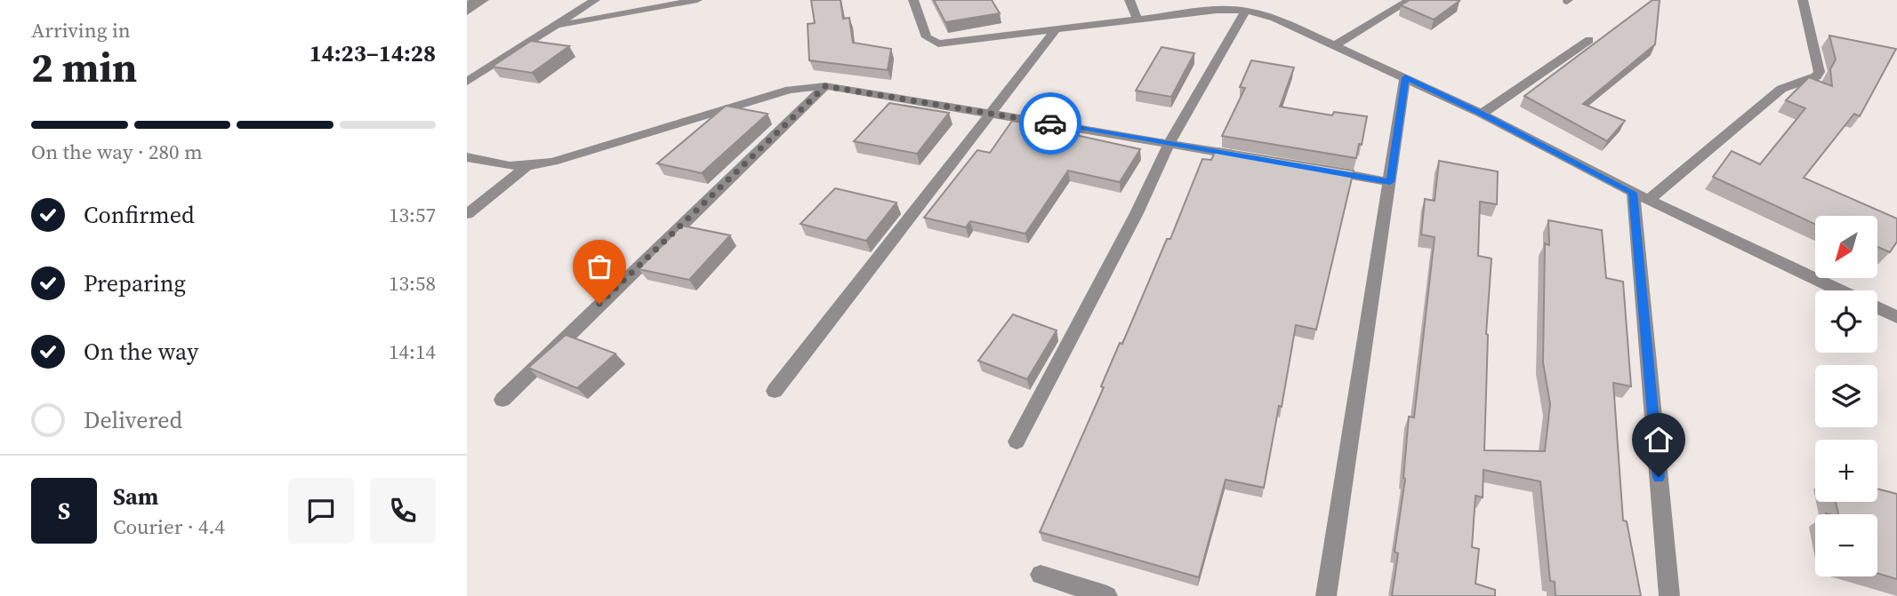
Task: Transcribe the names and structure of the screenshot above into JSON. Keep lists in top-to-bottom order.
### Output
{
  "north": "bottom left",
  "page": {
    "heading": ["2 min", "Arriving in", "14:23–14:28"],
    "panel": ["Sam", "Courier · 4.4"],
    "bar": "On the way · 280 m",
    "list": [
      ["Confirmed", "13:57"],
      ["Preparing", "13:58"],
      ["On the way", "14:14"],
      "Delivered"
    ],
    "map_buttons": ["+", "−"],
    "round": "S"
  }
}
